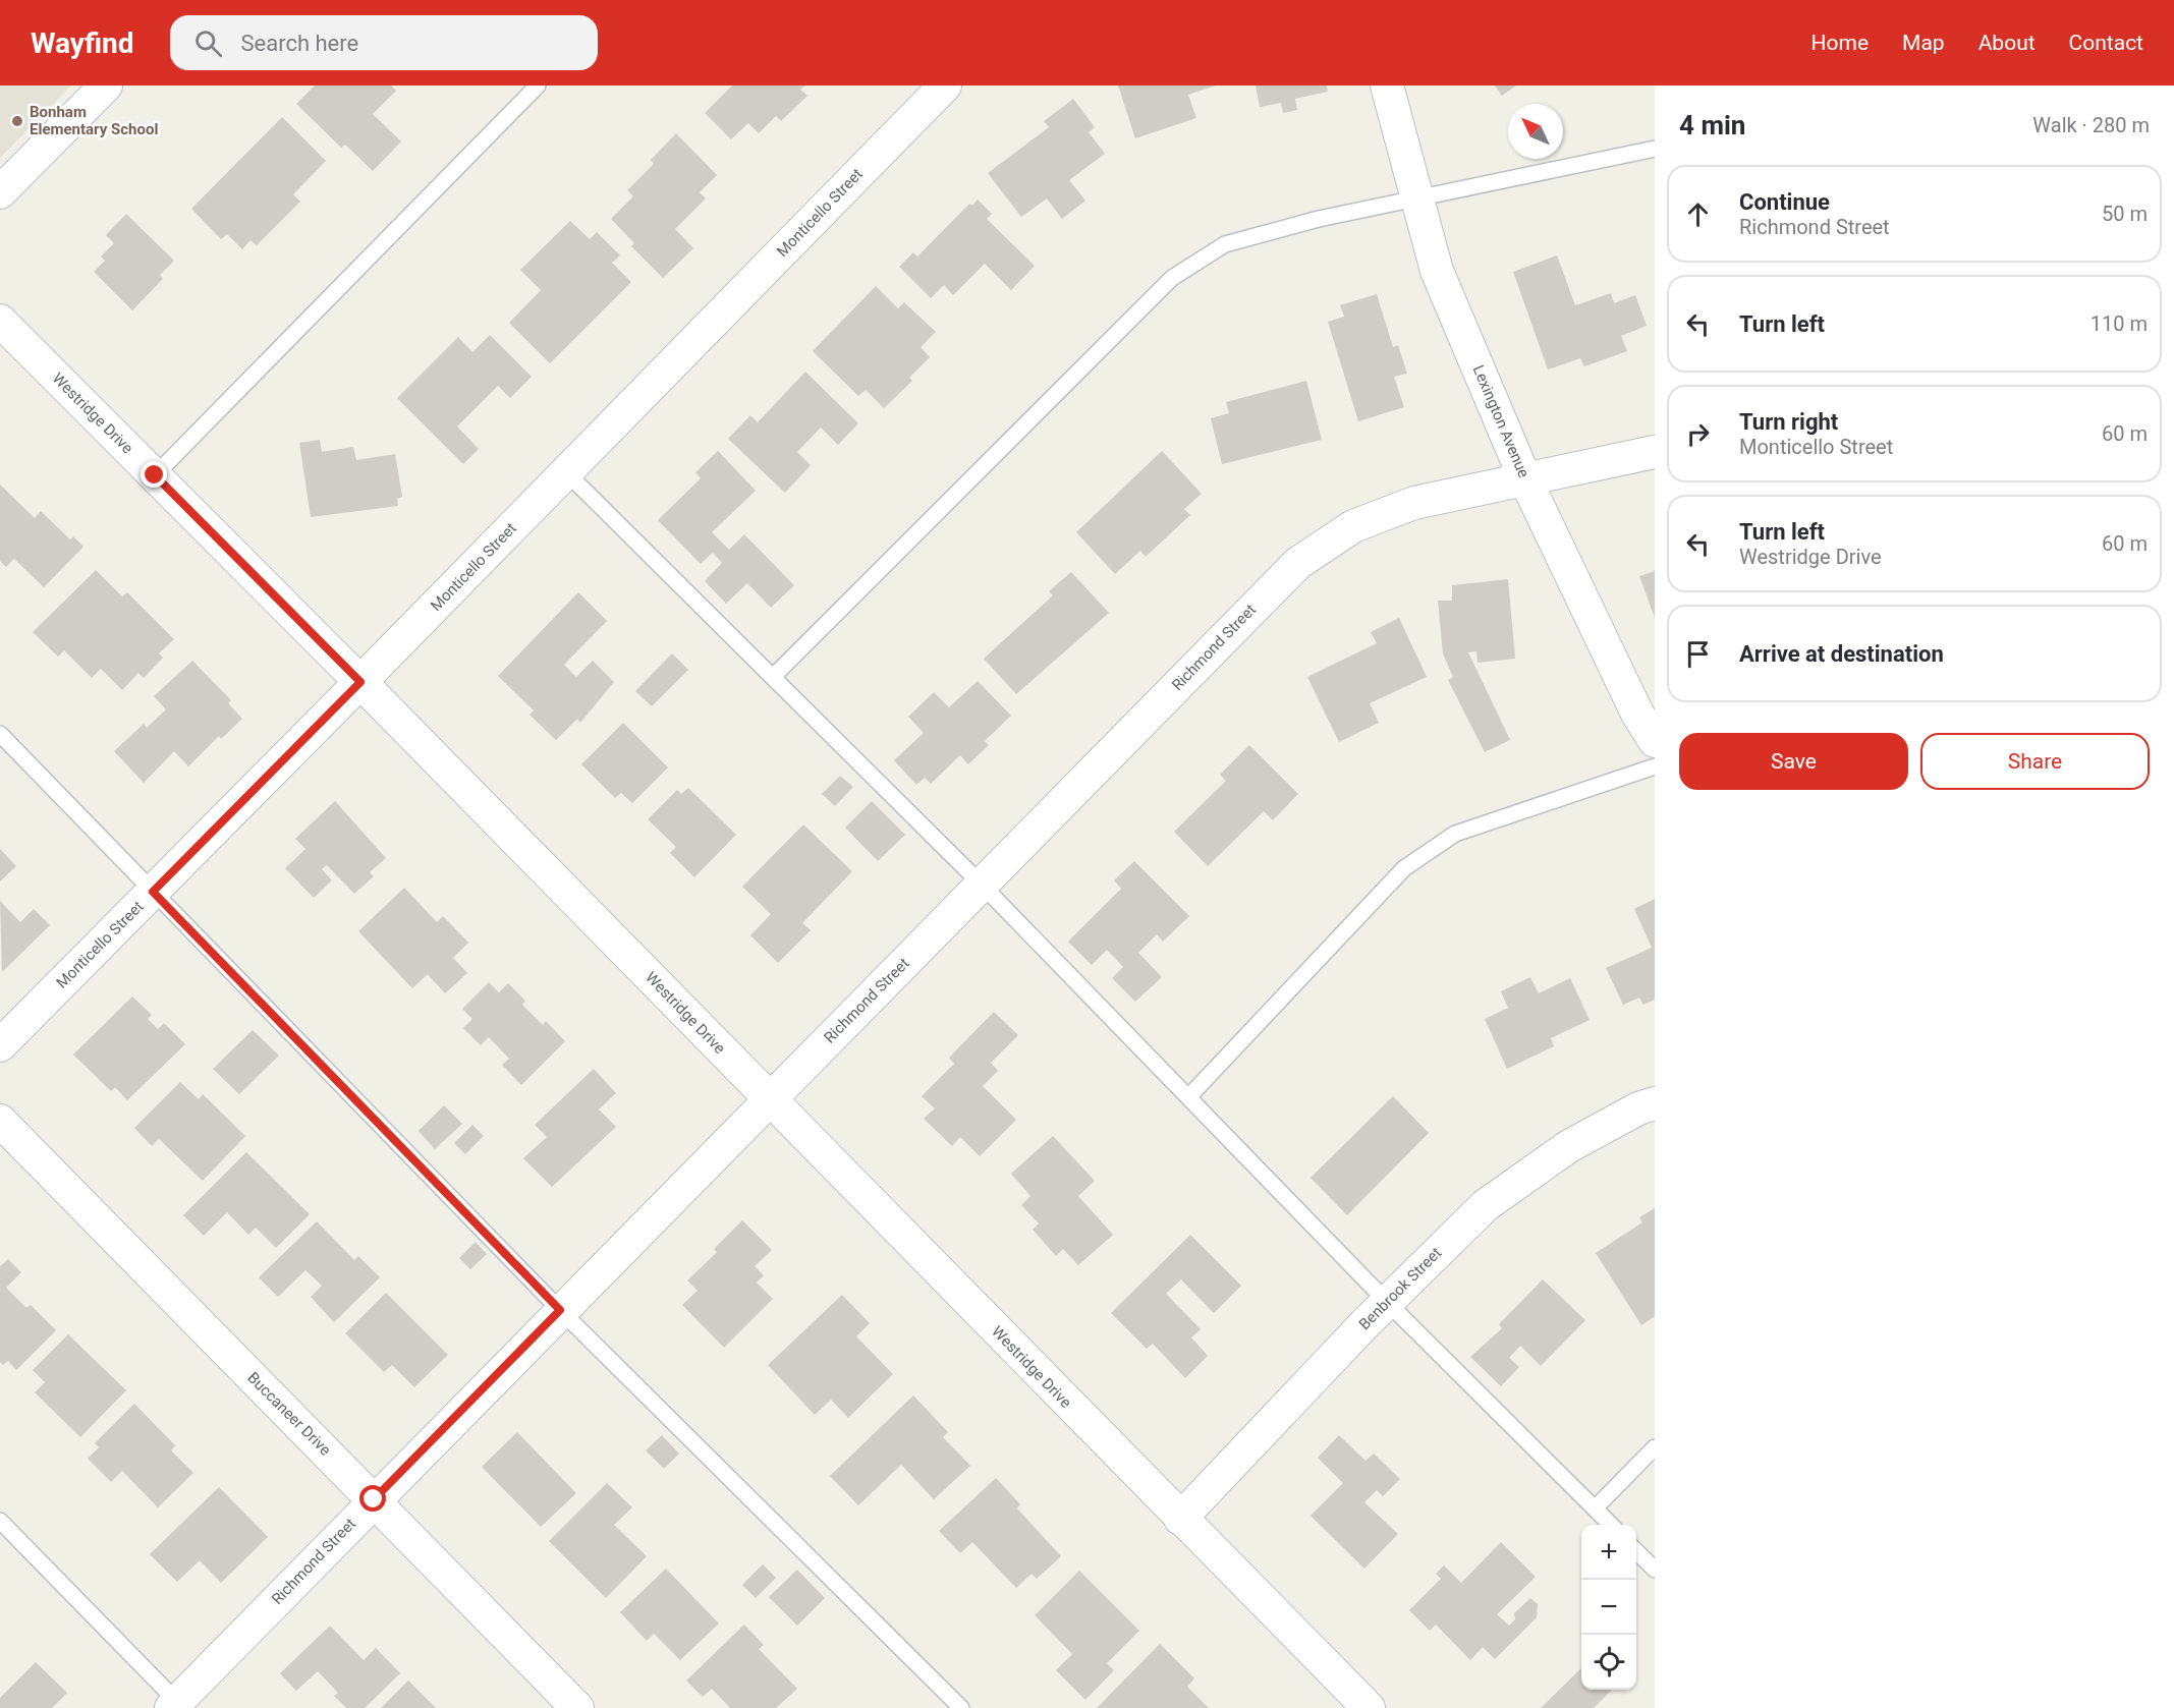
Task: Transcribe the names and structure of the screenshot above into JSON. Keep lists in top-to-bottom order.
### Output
{
  "streets": {
    "street": [
      "Monticello Street",
      "Westridge Drive",
      "Lexington Avenue",
      "Richmond Street",
      "Benbrook Street",
      "Buccaneer Drive"
    ]
  },
  "crossings": [
    ["Monticello Street", "Westridge Drive"],
    ["Westridge Drive", "Richmond Street"],
    ["Westridge Drive", "Benbrook Street"],
    ["Lexington Avenue", "Richmond Street"],
    ["Richmond Street", "Buccaneer Drive"]
  ],
  "places": ["Bonham Elementary School"],
  "north": "top left",
  "page": {
    "header": "Wayfind",
    "search": "Search here",
    "nav": [
      "Home",
      "Map",
      "About",
      "Contact"
    ],
    "heading": ["4 min", "Walk · 280 m"],
    "list": [
      ["Continue", "Richmond Street", "50 m"],
      ["Turn left", "110 m"],
      ["Turn right", "Monticello Street", "60 m"],
      ["Turn left", "Westridge Drive", "60 m"],
      "Arrive at destination"
    ],
    "buttons": ["Save", "Share"],
    "map_buttons": ["+", "−"]
  }
}
